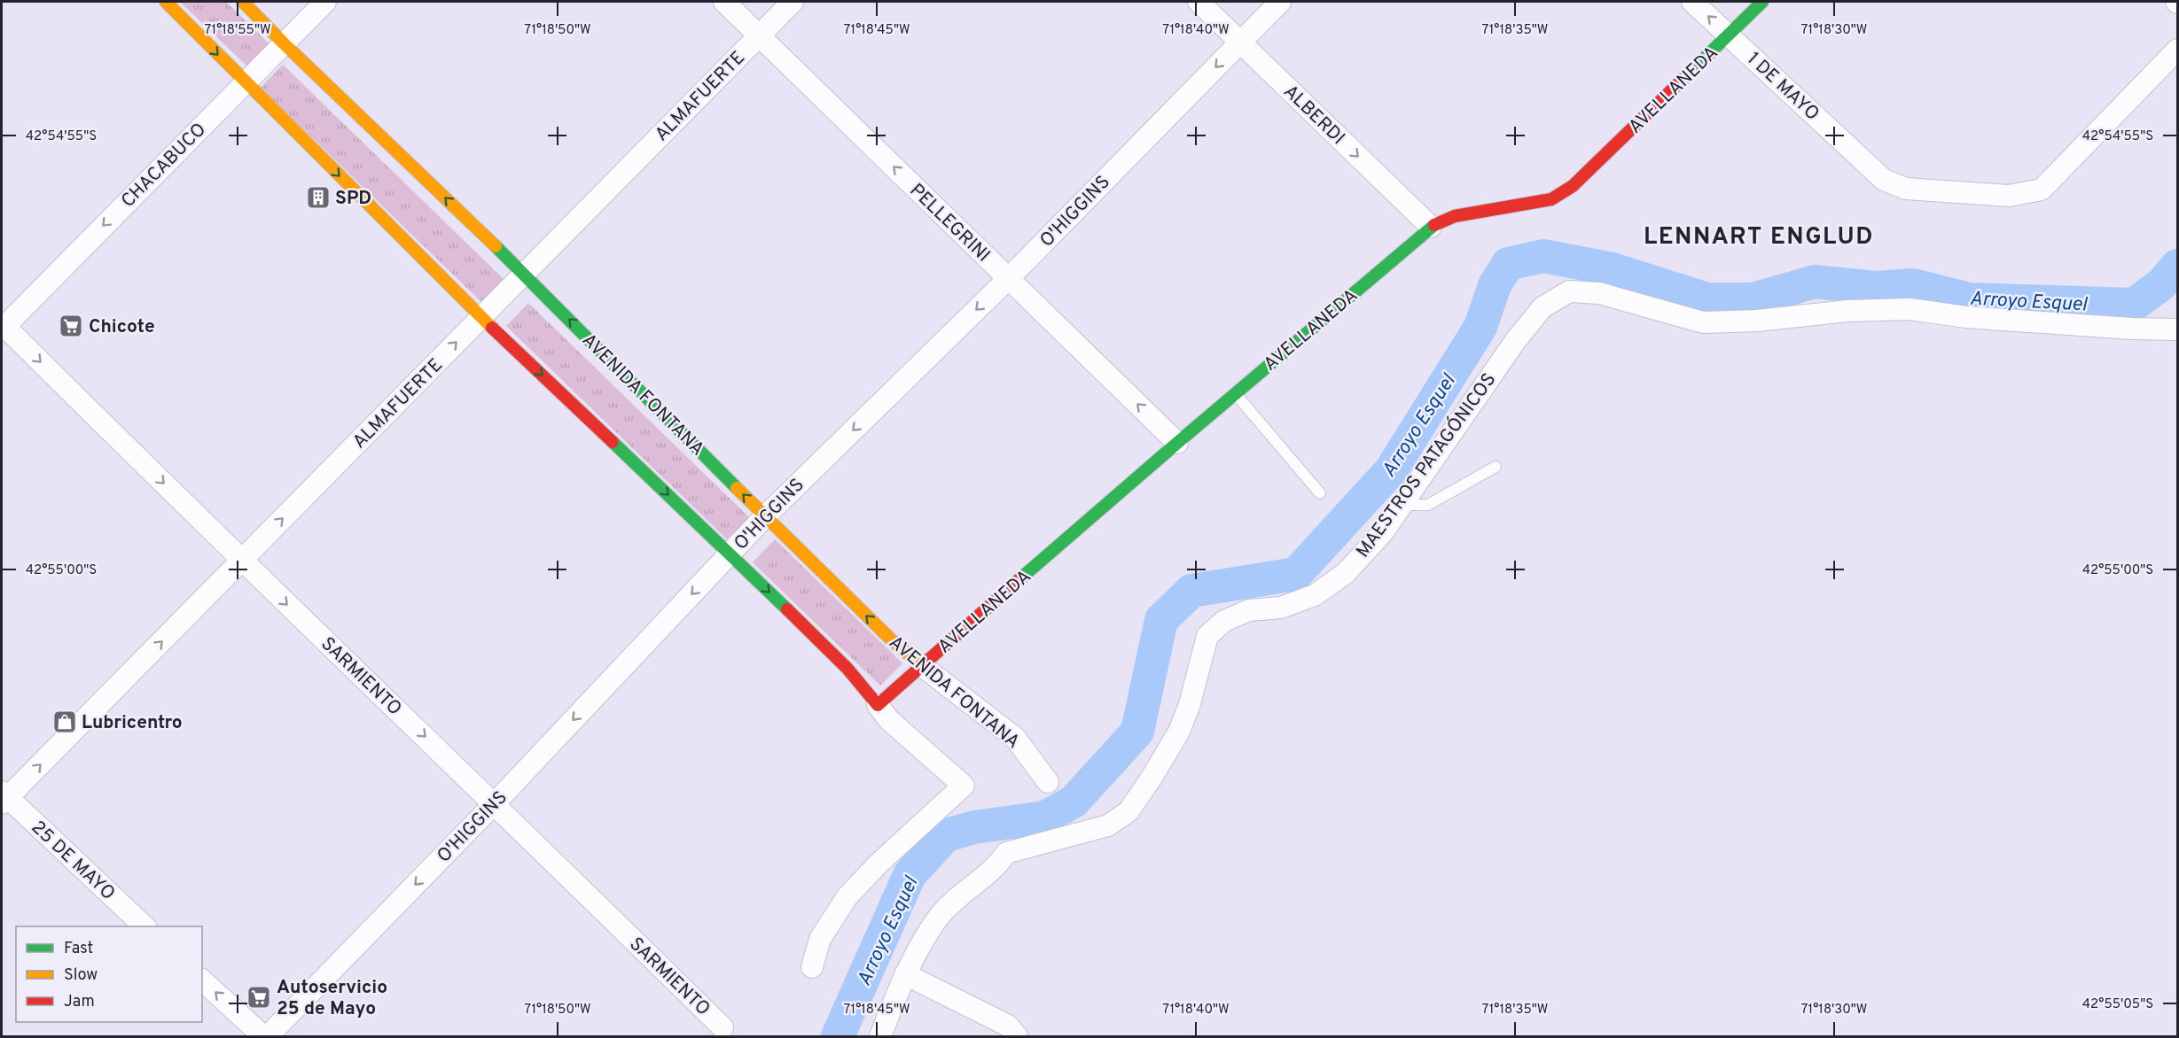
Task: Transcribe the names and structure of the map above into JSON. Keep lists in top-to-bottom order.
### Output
{
  "streets": {
    "street": [
      "1 DE MAYO",
      "AVELLANEDA",
      "ALMAFUERTE",
      "ALBERDI",
      "CHACABUCO",
      "O'HIGGINS",
      "PELLEGRINI",
      "AVENIDA FONTANA",
      "MAESTROS PATAGÓNICOS",
      "SARMIENTO",
      "25 DE MAYO"
    ]
  },
  "crossings": [
    ["1 DE MAYO", "AVELLANEDA"],
    ["AVELLANEDA", "ALBERDI"],
    ["AVELLANEDA", "PELLEGRINI"],
    ["AVELLANEDA", "AVENIDA FONTANA"],
    ["ALMAFUERTE", "PELLEGRINI"],
    ["ALMAFUERTE", "AVENIDA FONTANA"],
    ["ALMAFUERTE", "SARMIENTO"],
    ["ALMAFUERTE", "25 DE MAYO"],
    ["ALBERDI", "O'HIGGINS"],
    ["CHACABUCO", "AVENIDA FONTANA"],
    ["CHACABUCO", "SARMIENTO"],
    ["O'HIGGINS", "PELLEGRINI"],
    ["O'HIGGINS", "AVENIDA FONTANA"],
    ["O'HIGGINS", "SARMIENTO"]
  ],
  "one_way": [
    "ALMAFUERTE",
    "ALBERDI",
    "CHACABUCO",
    "O'HIGGINS",
    "PELLEGRINI",
    "SARMIENTO"
  ],
  "districts": ["LENNART ENGLUD"],
  "water": ["Arroyo Esquel"],
  "places": {
    "building": ["SPD"],
    "supermarket": ["Chicote", "Autoservicio 25 de Mayo"],
    "shop": ["Lubricentro"]
  },
  "legend": ["Fast", "Slow", "Jam"],
  "coordinates": [
    "71°18'55\"W",
    "71°18'50\"W",
    "71°18'45\"W",
    "71°18'40\"W",
    "71°18'35\"W",
    "71°18'30\"W",
    "42°54'55\"S",
    "42°55'00\"S",
    "42°55'05\"S"
  ]
}
